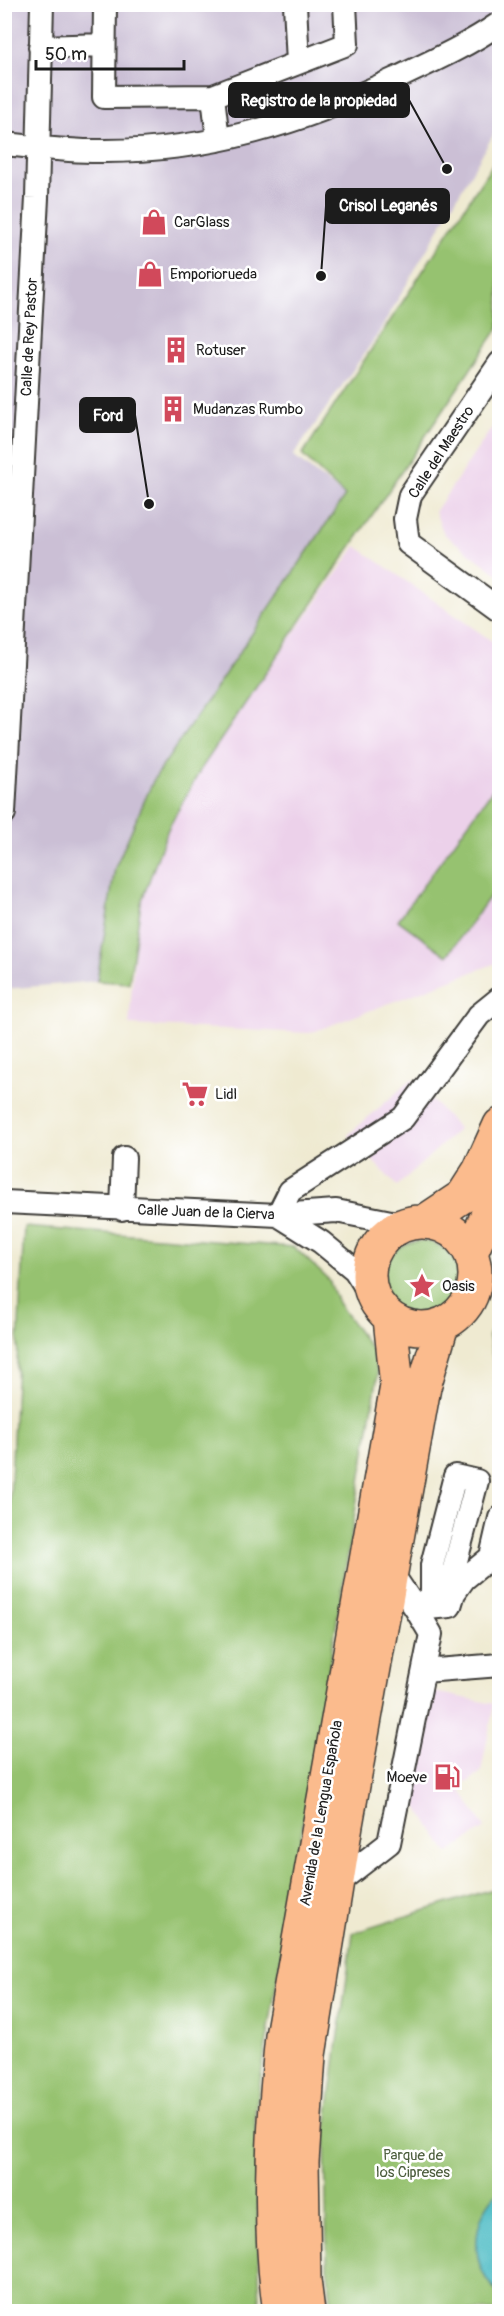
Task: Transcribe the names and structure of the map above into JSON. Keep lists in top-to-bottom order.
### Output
{
  "streets": {
    "highway": ["Avenida de la Lengua Española"],
    "street": ["Calle de Rey Pastor", "Calle del Maestro", "Calle Juan de la Cierva"]
  },
  "crossings": [
    ["Calle Juan de la Cierva", "Avenida de la Lengua Española"]
  ],
  "parks": ["Parque de los Cipreses"],
  "places": {
    "other": ["Registro de la propiedad", "Crisol Leganés", "Ford"],
    "shop": ["CarGlass", "Emporiorueda"],
    "building": ["Rotuser", "Mudanzas Rumbo"],
    "supermarket": ["Lidl"],
    "place": ["Oasis"],
    "fuel station": ["Moeve"]
  },
  "scale_bar": "50 m"
}
